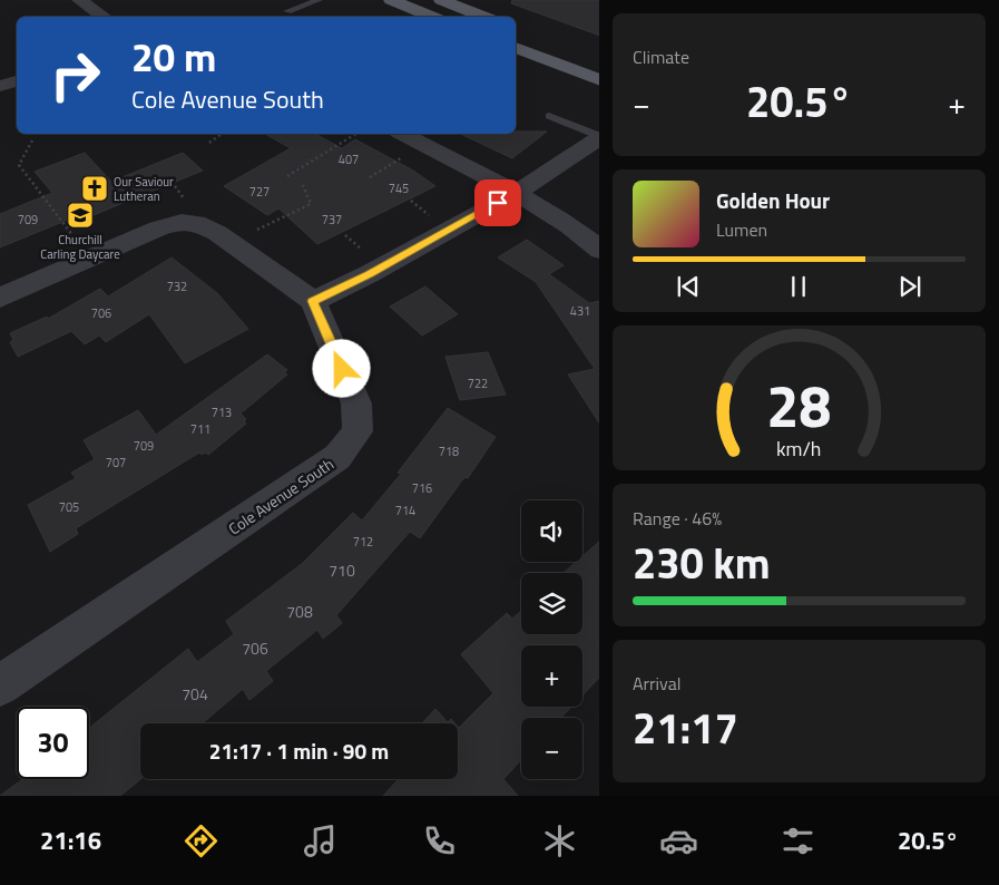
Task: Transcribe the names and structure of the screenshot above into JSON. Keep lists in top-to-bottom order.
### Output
{
  "streets": {
    "street": ["Cole Avenue South"]
  },
  "places": {
    "church": ["Our Saviour Lutheran"],
    "school or university": ["Churchill Carling Daycare"]
  },
  "house_numbers": [
    "407",
    "745",
    "727",
    "709",
    "737",
    "732",
    "431",
    "706",
    "722",
    "713",
    "711",
    "709",
    "718",
    "707",
    "716",
    "705",
    "714",
    "712",
    "710",
    "708",
    "706",
    "704"
  ],
  "page": {
    "tile": [
      "Climate",
      ["Range · 46%", "230 km"],
      ["Arrival", "21:17"]
    ],
    "turn": ["20 m", "Cole Avenue South"],
    "heat": ["−", "20.5°", "+"],
    "song": ["Golden Hour", "Lumen"],
    "map_buttons": ["+", "−"],
    "limit": "30",
    "trip": "21:17 · 1 min · 90 m",
    "tabs": ["21:16", "20.5°"],
    "gauge": ["28", "km/h"]
  }
}
